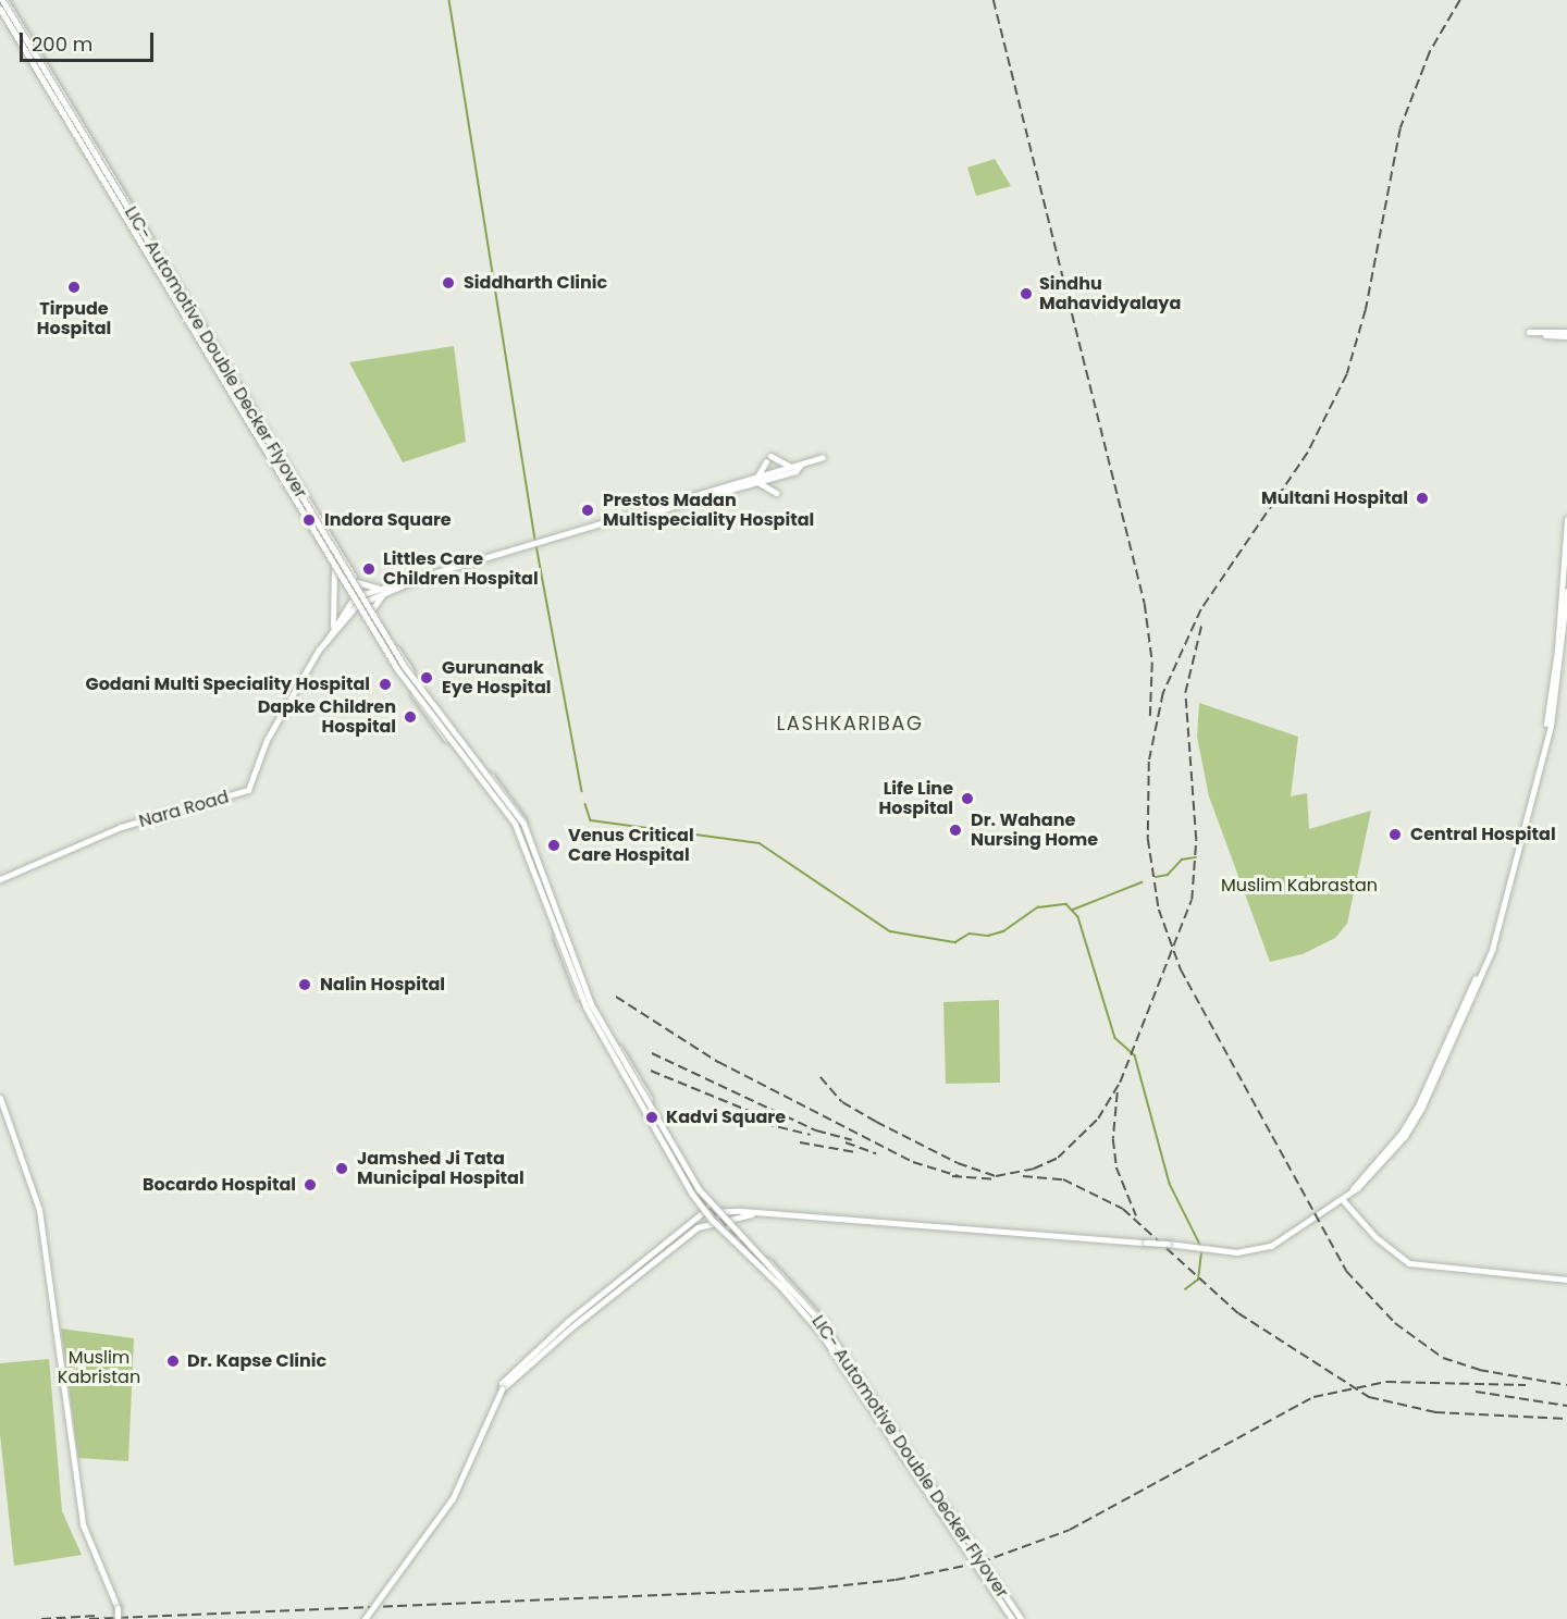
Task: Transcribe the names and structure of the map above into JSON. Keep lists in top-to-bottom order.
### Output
{
  "streets": {
    "main road": ["LIC- Automotive Double Decker Flyover", "Nara Road"]
  },
  "districts": ["LASHKARIBAG"],
  "parks": ["Muslim Kabrastan", "Muslim Kabristan"],
  "places": [
    "Siddharth Clinic",
    "Tirpude Hospital",
    "Sindhu Mahavidyalaya",
    "Multani Hospital",
    "Prestos Madan Multispeciality Hospital",
    "Indora Square",
    "Littles Care Children Hospital",
    "Gurunanak Eye Hospital",
    "Godani Multi Speciality Hospital",
    "Dapke Children Hospital",
    "Life Line Hospital",
    "Dr. Wahane Nursing Home",
    "Central Hospital",
    "Venus Critical Care Hospital",
    "Nalin Hospital",
    "Kadvi Square",
    "Jamshed Ji Tata Municipal Hospital",
    "Bocardo Hospital",
    "Dr. Kapse Clinic"
  ],
  "scale_bar": "200 m"
}
